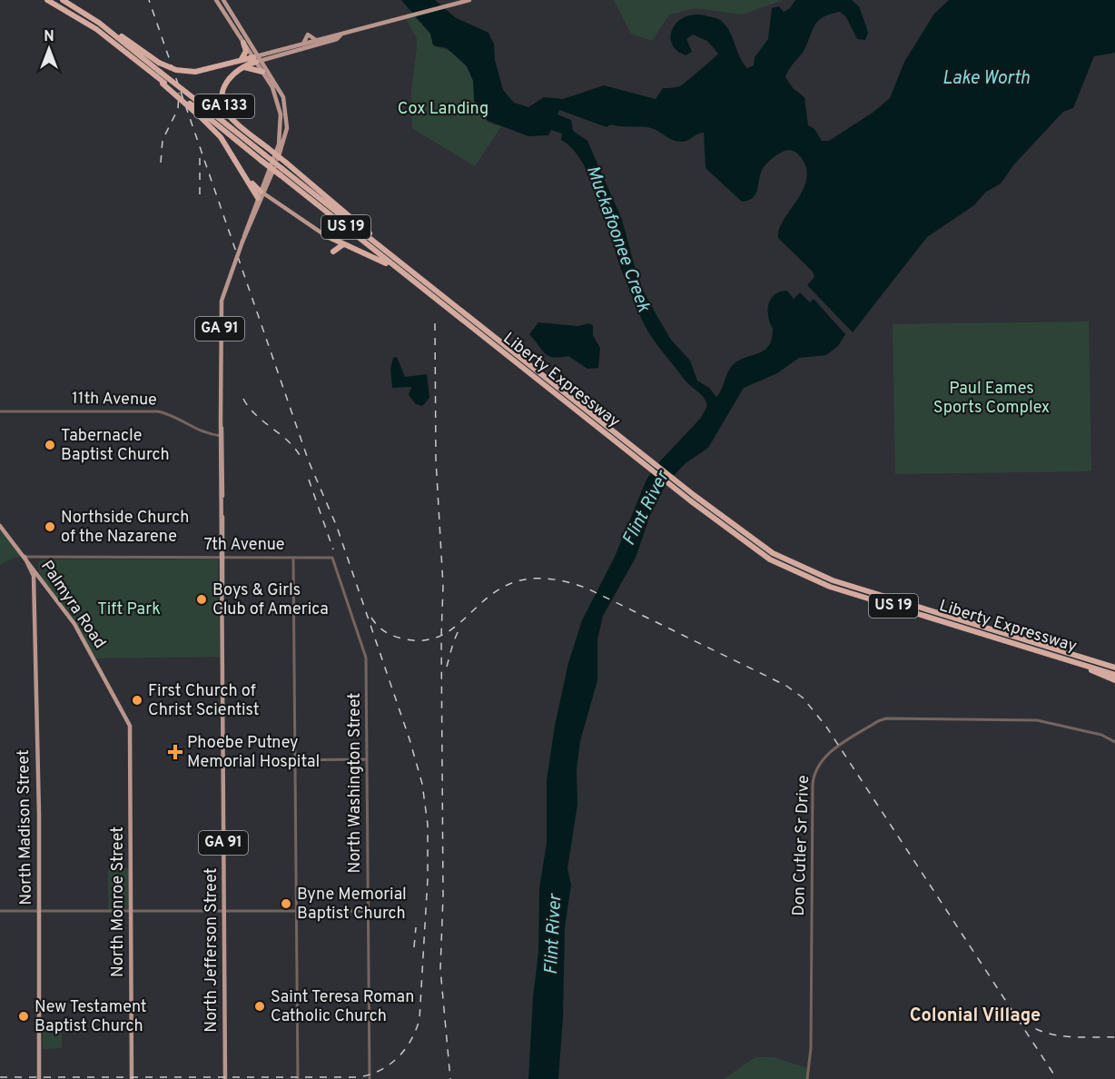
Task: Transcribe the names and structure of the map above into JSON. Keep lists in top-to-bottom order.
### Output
{
  "streets": {
    "highway": ["GA 133", "US 19", "Liberty Expressway"],
    "main road": [
      "GA 91",
      "Palmyra Road",
      "North Madison Street",
      "North Monroe Street",
      "North Jefferson Street"
    ],
    "street": [
      "11th Avenue",
      "7th Avenue",
      "North Washington Street",
      "Don Cutler Sr Drive"
    ]
  },
  "crossings": [
    ["GA 133", "GA 91"],
    ["GA 133", "Liberty Expressway"],
    ["GA 133", "North Jefferson Street"],
    ["GA 91", "North Jefferson Street"],
    ["11th Avenue", "North Jefferson Street"],
    ["7th Avenue", "Palmyra Road"],
    ["7th Avenue", "North Washington Street"],
    ["7th Avenue", "North Jefferson Street"],
    ["Palmyra Road", "North Madison Street"],
    ["Palmyra Road", "North Monroe Street"]
  ],
  "districts": ["Colonial Village"],
  "water": ["Lake Worth", "Muckafoonee Creek", "Flint River"],
  "parks": ["Cox Landing", "Paul Eames Sports Complex", "Tift Park"],
  "places": {
    "other": [
      "Tabernacle Baptist Church",
      "Northside Church of the Nazarene",
      "Boys & Girls Club of America",
      "First Church of Christ Scientist",
      "Byne Memorial Baptist Church",
      "Saint Teresa Roman Catholic Church",
      "New Testament Baptist Church"
    ],
    "health": ["Phoebe Putney Memorial Hospital"]
  },
  "north": "top"
}
